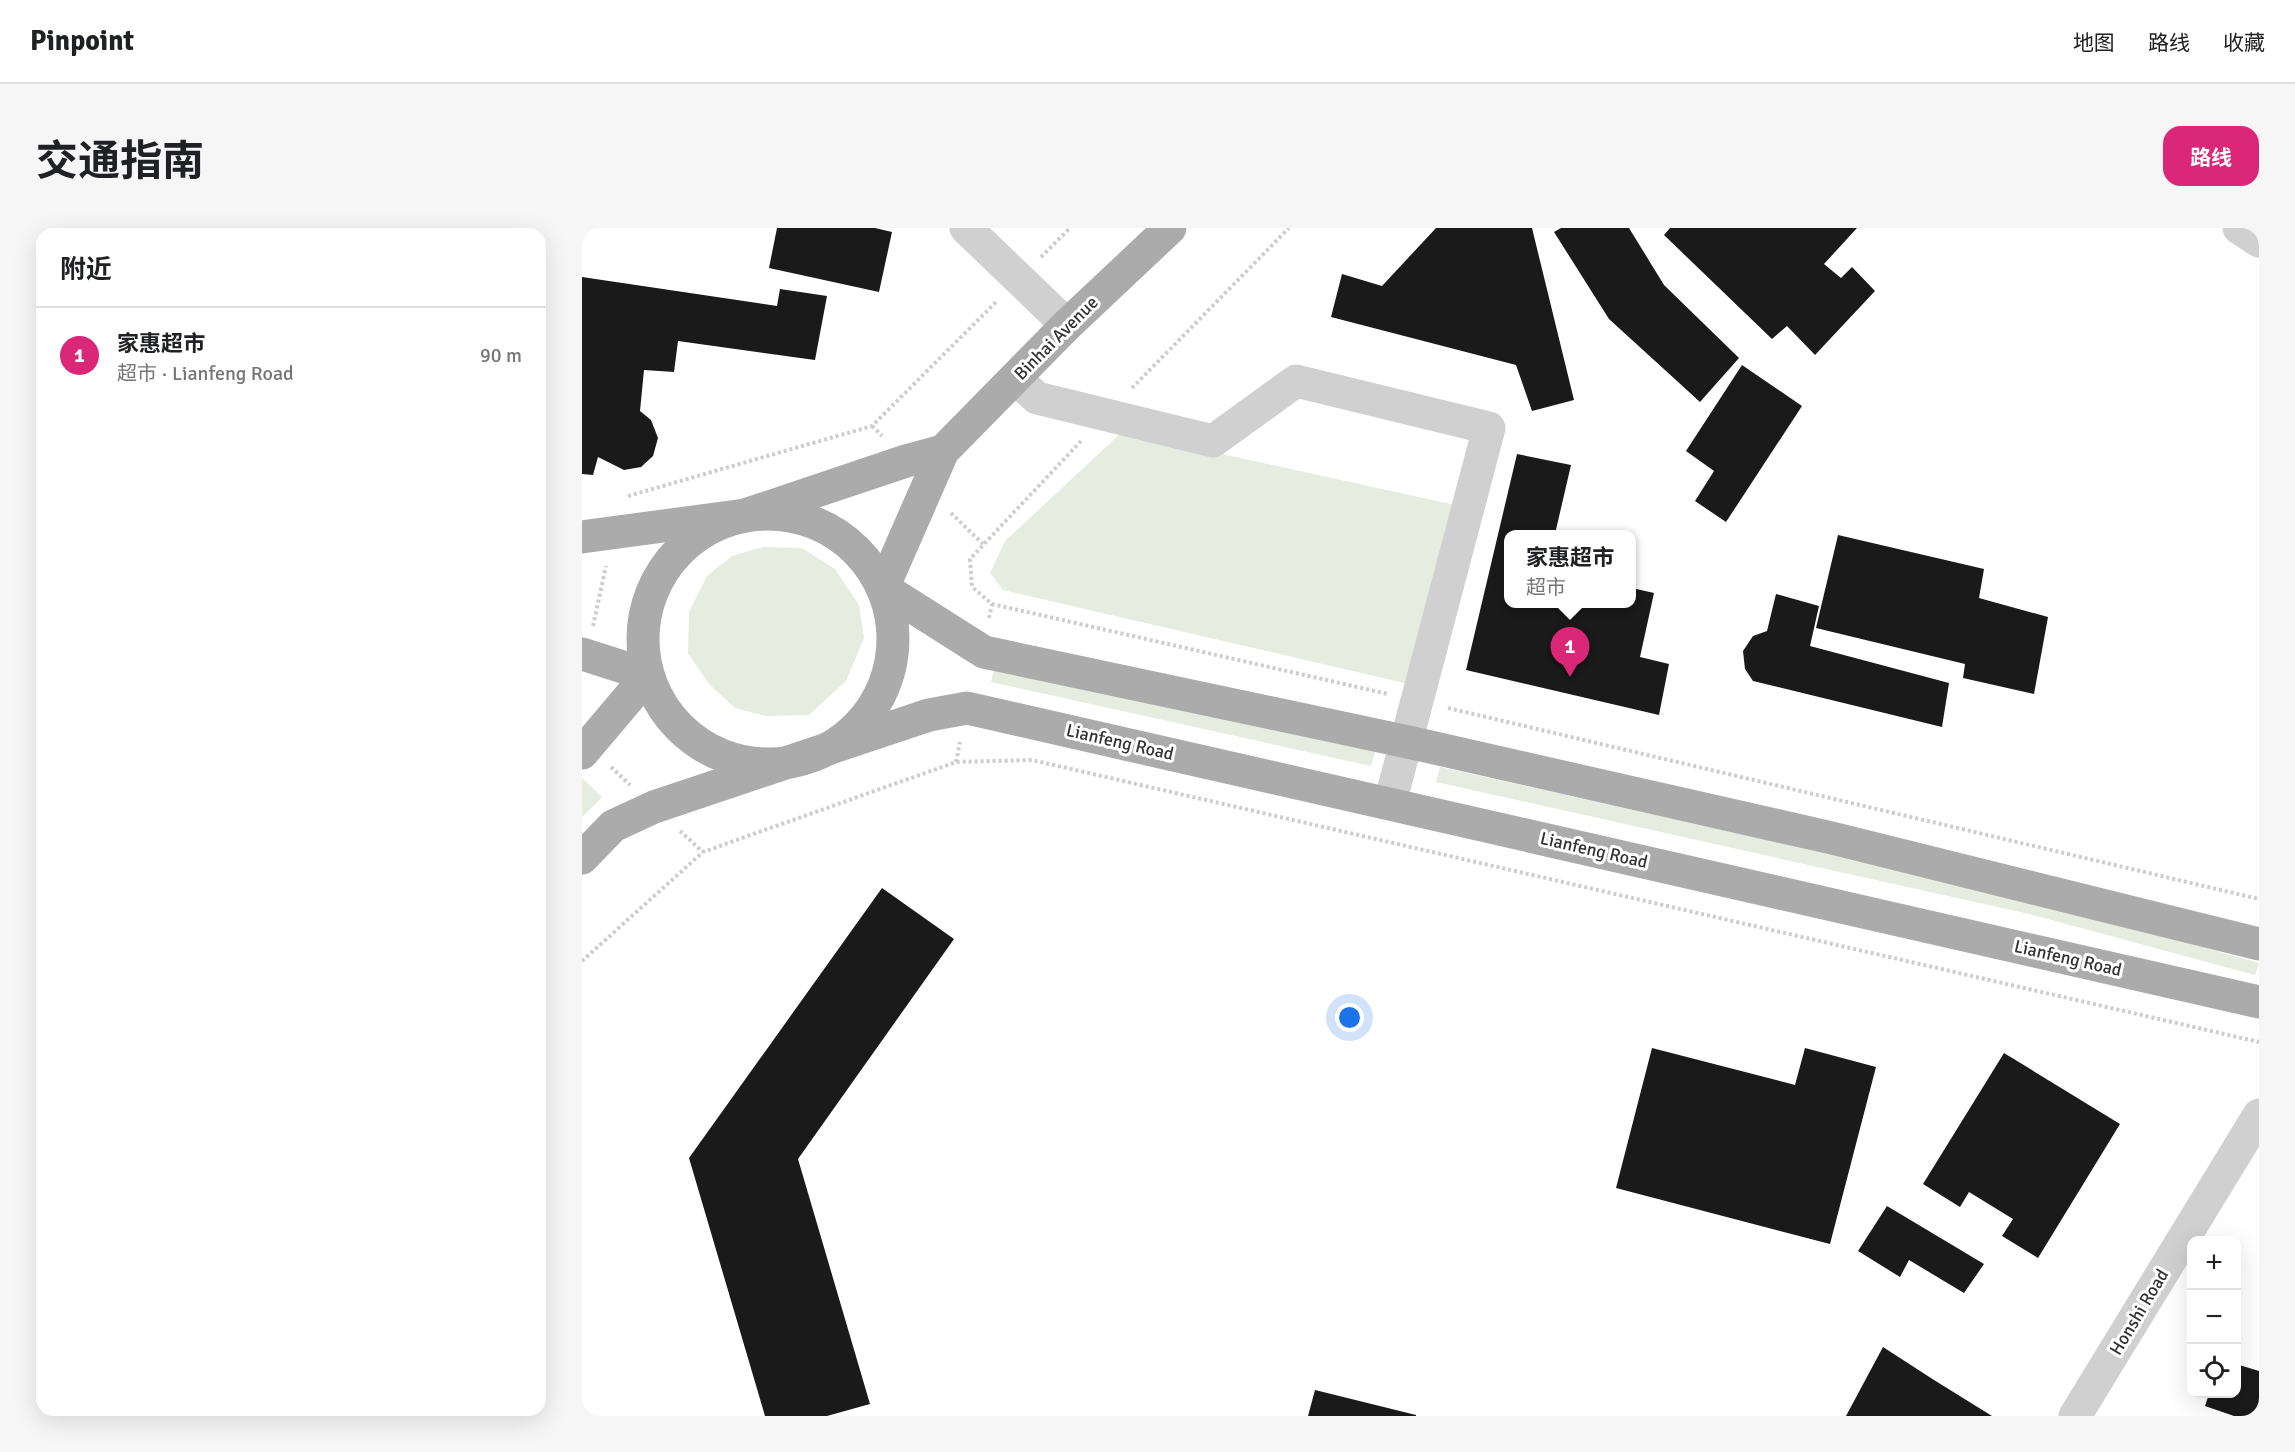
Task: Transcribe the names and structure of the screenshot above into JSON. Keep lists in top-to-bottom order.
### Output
{
  "streets": {
    "main road": ["Binhai Avenue", "Lianfeng Road"],
    "street": ["Honshi Road"]
  },
  "page": {
    "header": "Pinpoint",
    "nav": ["地图", "路线", "收藏"],
    "title": "交通指南",
    "buttons": "路线",
    "heading": "附近",
    "list": [
      {
        "mark": "1",
        "name": "家惠超市",
        "note": "超市 · Lianfeng Road",
        "value": "90 m"
      }
    ],
    "popup": ["家惠超市", "超市"],
    "pins": "1",
    "map_buttons": ["+", "−"]
  }
}
